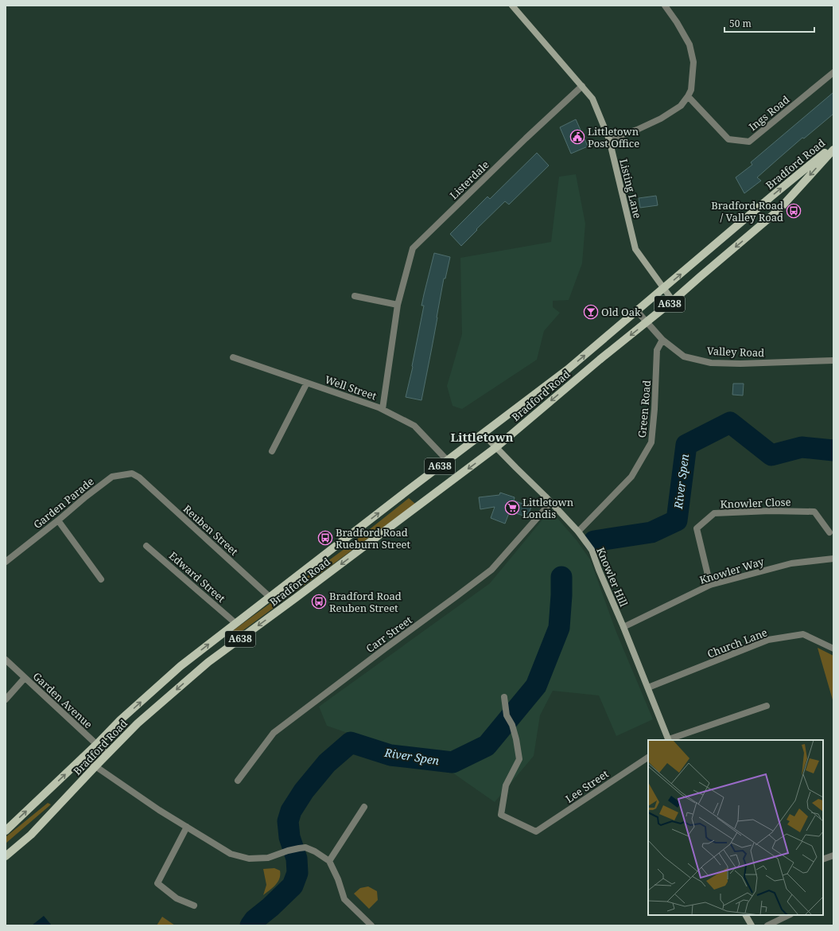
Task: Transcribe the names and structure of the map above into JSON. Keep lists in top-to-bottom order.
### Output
{
  "streets": {
    "main road": ["Bradford Road", "A638"],
    "street": [
      "Ings Road",
      "Listerdale",
      "Listing Lane",
      "Valley Road",
      "Well Street",
      "Green Road",
      "Garden Parade",
      "Knowler Close",
      "Reuben Street",
      "Knowler Way",
      "Edward Street",
      "Knowler Hill",
      "Carr Street",
      "Church Lane",
      "Garden Avenue",
      "Lee Street"
    ]
  },
  "crossings": [
    ["Bradford Road", "Listing Lane"],
    ["Bradford Road", "Valley Road"],
    ["Bradford Road", "Well Street"],
    ["Bradford Road", "Reuben Street"],
    ["Bradford Road", "Edward Street"],
    ["Bradford Road", "Knowler Hill"],
    ["Bradford Road", "Garden Avenue"],
    ["Listerdale", "Listing Lane"],
    ["Listerdale", "Well Street"],
    ["Valley Road", "Green Road"],
    ["Green Road", "Knowler Hill"],
    ["Garden Parade", "Reuben Street"],
    ["Knowler Close", "Knowler Way"],
    ["Knowler Way", "Knowler Hill"],
    ["Knowler Hill", "Carr Street"],
    ["Knowler Hill", "Church Lane"]
  ],
  "districts": ["Littletown"],
  "water": ["River Spen"],
  "places": {
    "public building": ["Littletown Post Office"],
    "bus stop": ["Bradford Road / Valley Road", "Bradford Road Rueburn Street", "Bradford Road Reuben Street"],
    "bar": ["Old Oak"],
    "supermarket": ["Littletown Londis"]
  },
  "scale_bar": "50 m"
}
